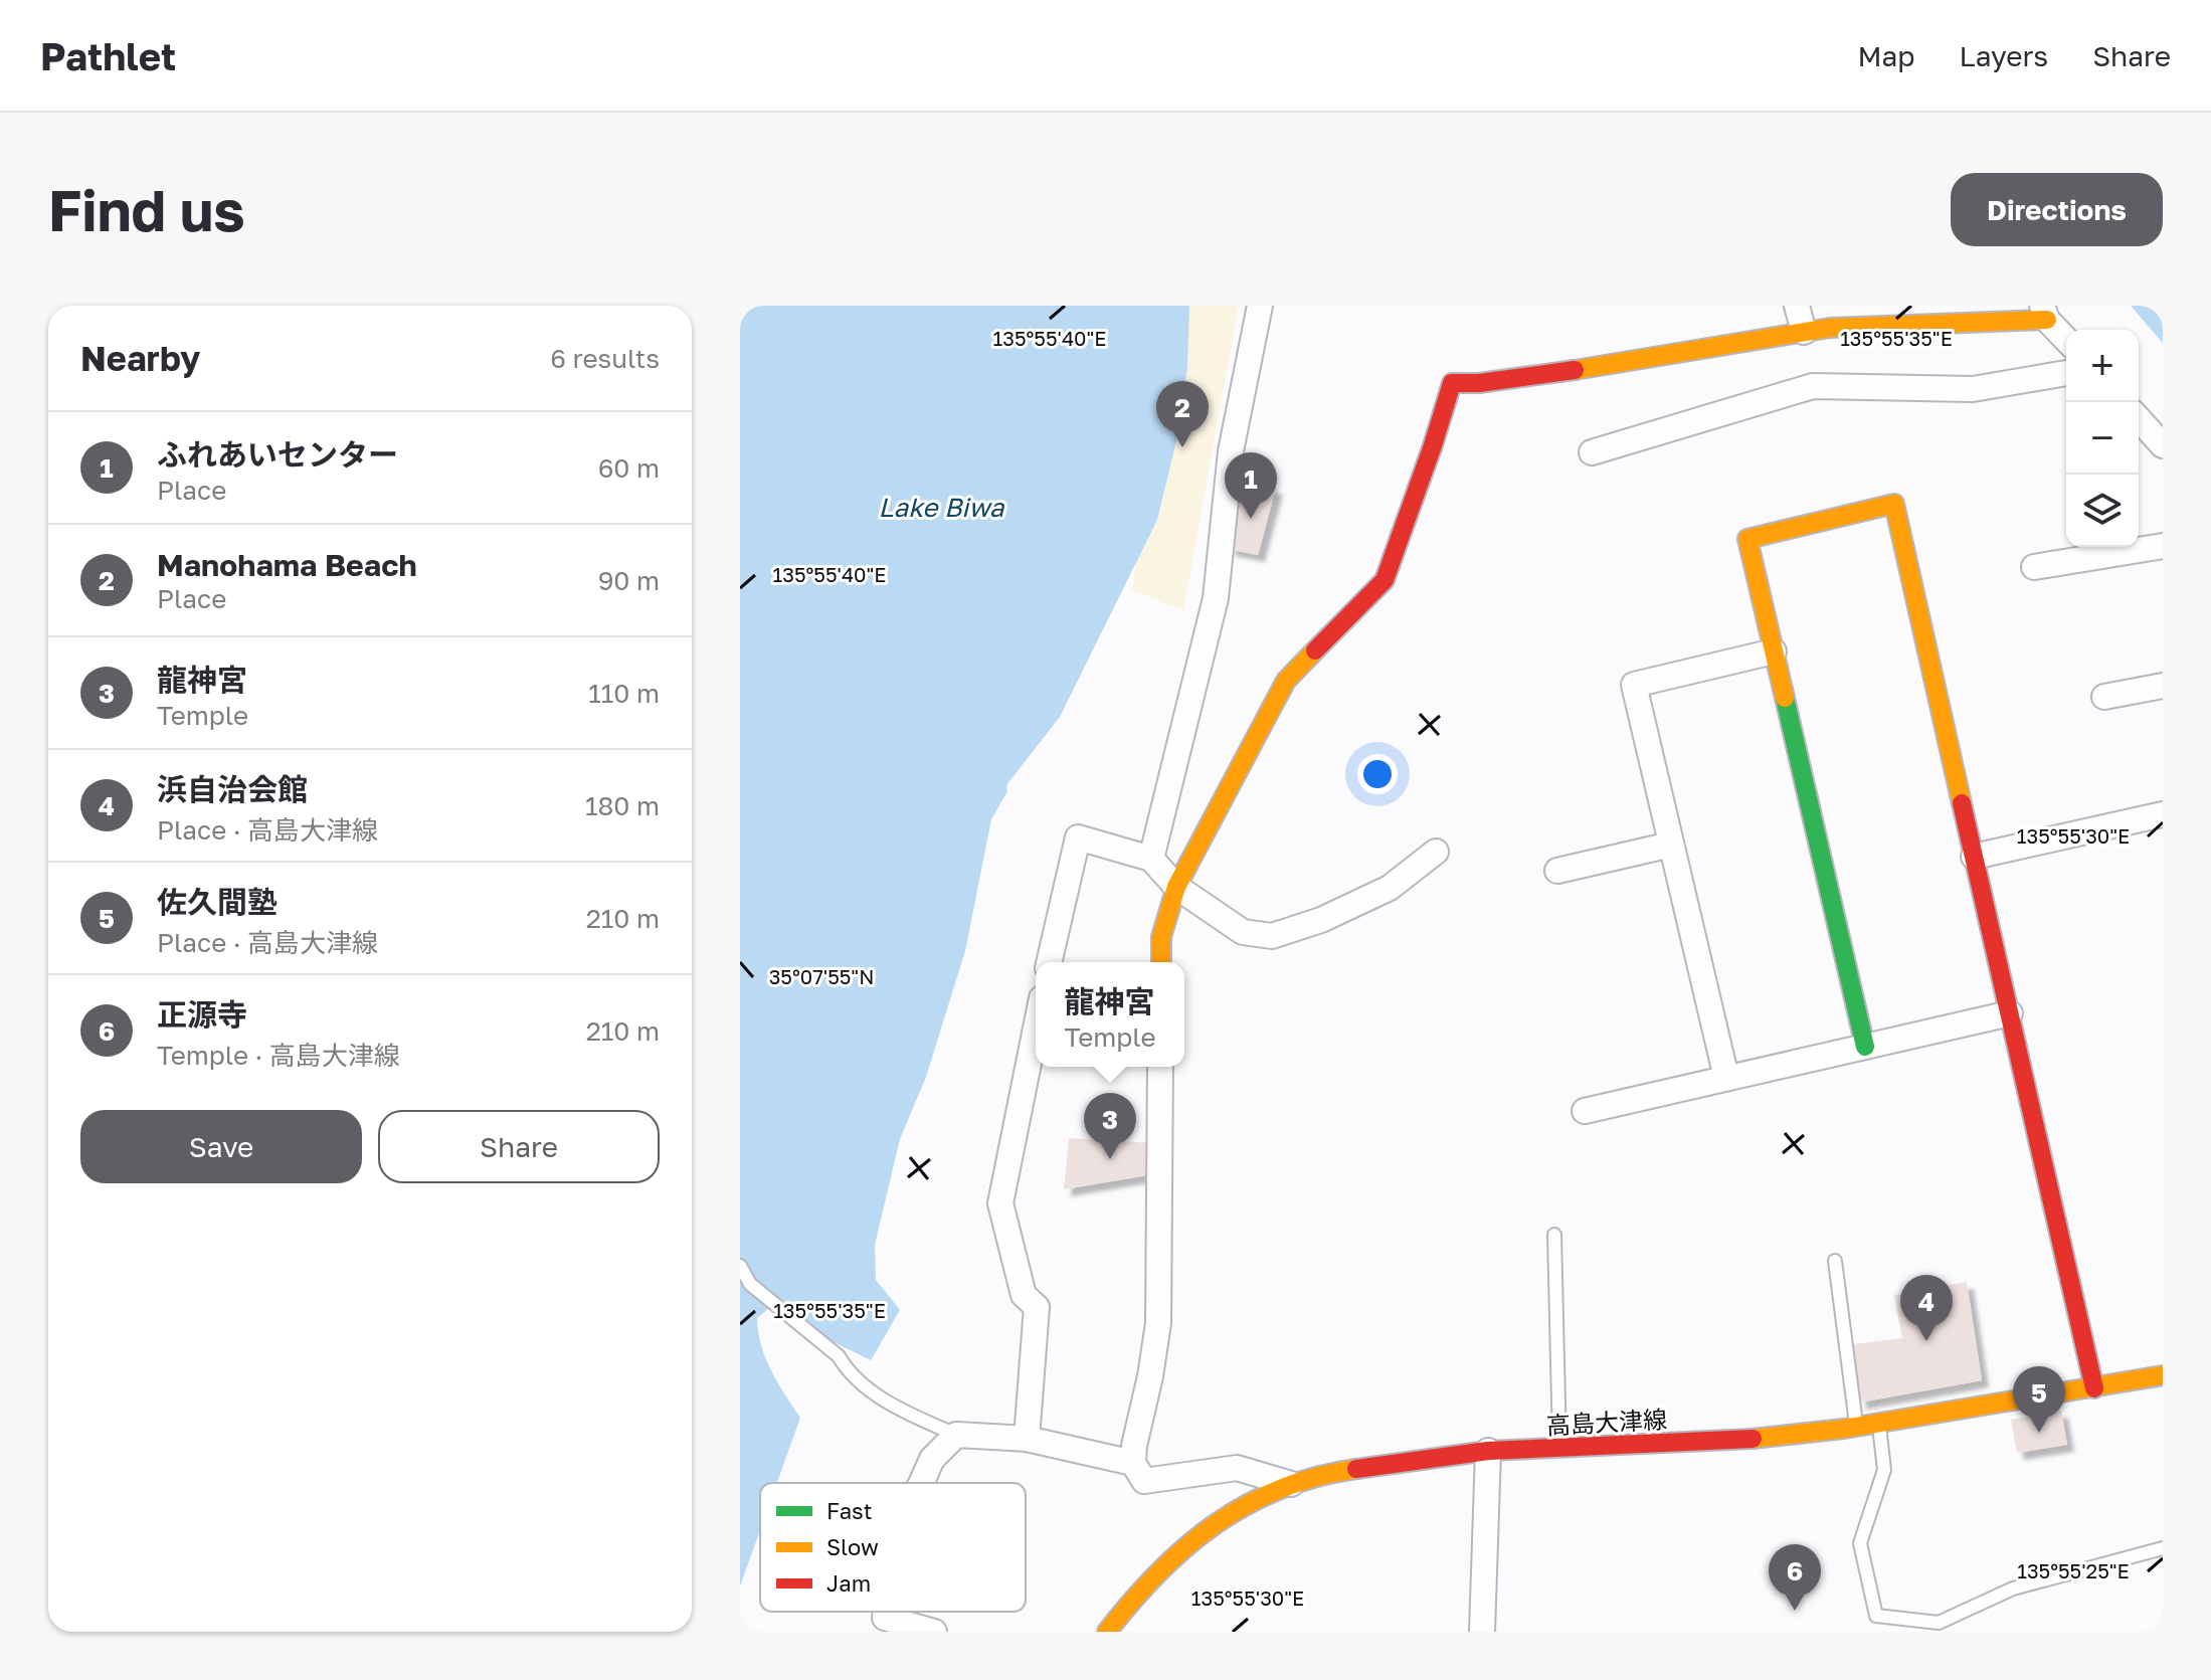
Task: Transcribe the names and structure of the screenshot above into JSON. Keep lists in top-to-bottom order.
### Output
{
  "streets": {
    "street": ["高島大津線"]
  },
  "water": ["Lake Biwa"],
  "legend": ["Fast", "Slow", "Jam"],
  "page": {
    "header": "Pathlet",
    "nav": ["Map", "Layers", "Share"],
    "buttons": [
      "Directions",
      ["Save", "Share"]
    ],
    "title": "Find us",
    "heading": ["Nearby", "6 results"],
    "map_buttons": ["+", "−"],
    "pins": [
      "2",
      "1",
      "3",
      "4",
      "5",
      "6"
    ],
    "list": [
      {
        "mark": "1",
        "name": "ふれあいセンター",
        "note": "Place",
        "value": "60 m"
      },
      {
        "mark": "2",
        "name": "Manohama Beach",
        "note": "Place",
        "value": "90 m"
      },
      {
        "mark": "3",
        "name": "龍神宮",
        "note": "Temple",
        "value": "110 m"
      },
      {
        "mark": "4",
        "name": "浜自治会館",
        "note": "Place · 高島大津線",
        "value": "180 m"
      },
      {
        "mark": "5",
        "name": "佐久間塾",
        "note": "Place · 高島大津線",
        "value": "210 m"
      },
      {
        "mark": "6",
        "name": "正源寺",
        "note": "Temple · 高島大津線",
        "value": "210 m"
      }
    ],
    "popup": ["龍神宮", "Temple"]
  },
  "coordinates": [
    "135°55'40\"E",
    "135°55'35\"E",
    "135°55'30\"E",
    "35°07'55\"N",
    "135°55'25\"E"
  ]
}
